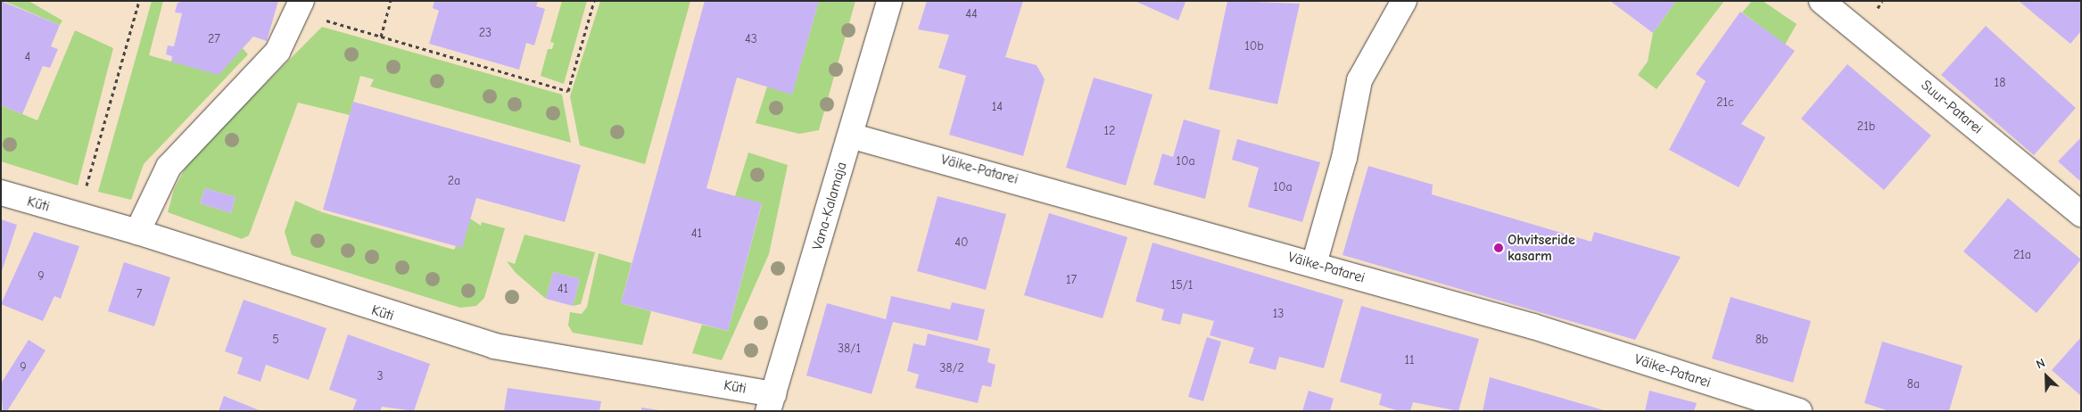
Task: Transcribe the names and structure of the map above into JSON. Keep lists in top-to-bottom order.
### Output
{
  "streets": {
    "street": [
      "Suur-Patarei",
      "Väike-Patarei",
      "Küti",
      "Vana-Kalamaja"
    ]
  },
  "crossings": [
    ["Väike-Patarei", "Vana-Kalamaja"],
    ["Küti", "Vana-Kalamaja"]
  ],
  "places": ["Ohvitseride kasarm"],
  "house_numbers": [
    "44",
    "23",
    "27",
    "43",
    "10b",
    "4",
    "18",
    "21c",
    "14",
    "21b",
    "12",
    "10a",
    "2a",
    "10a",
    "41",
    "40",
    "21a",
    "9",
    "17",
    "15/1",
    "41",
    "7",
    "13",
    "5",
    "8b",
    "38/1",
    "11",
    "9",
    "38/2",
    "3",
    "8a"
  ],
  "north": "top left"
}
